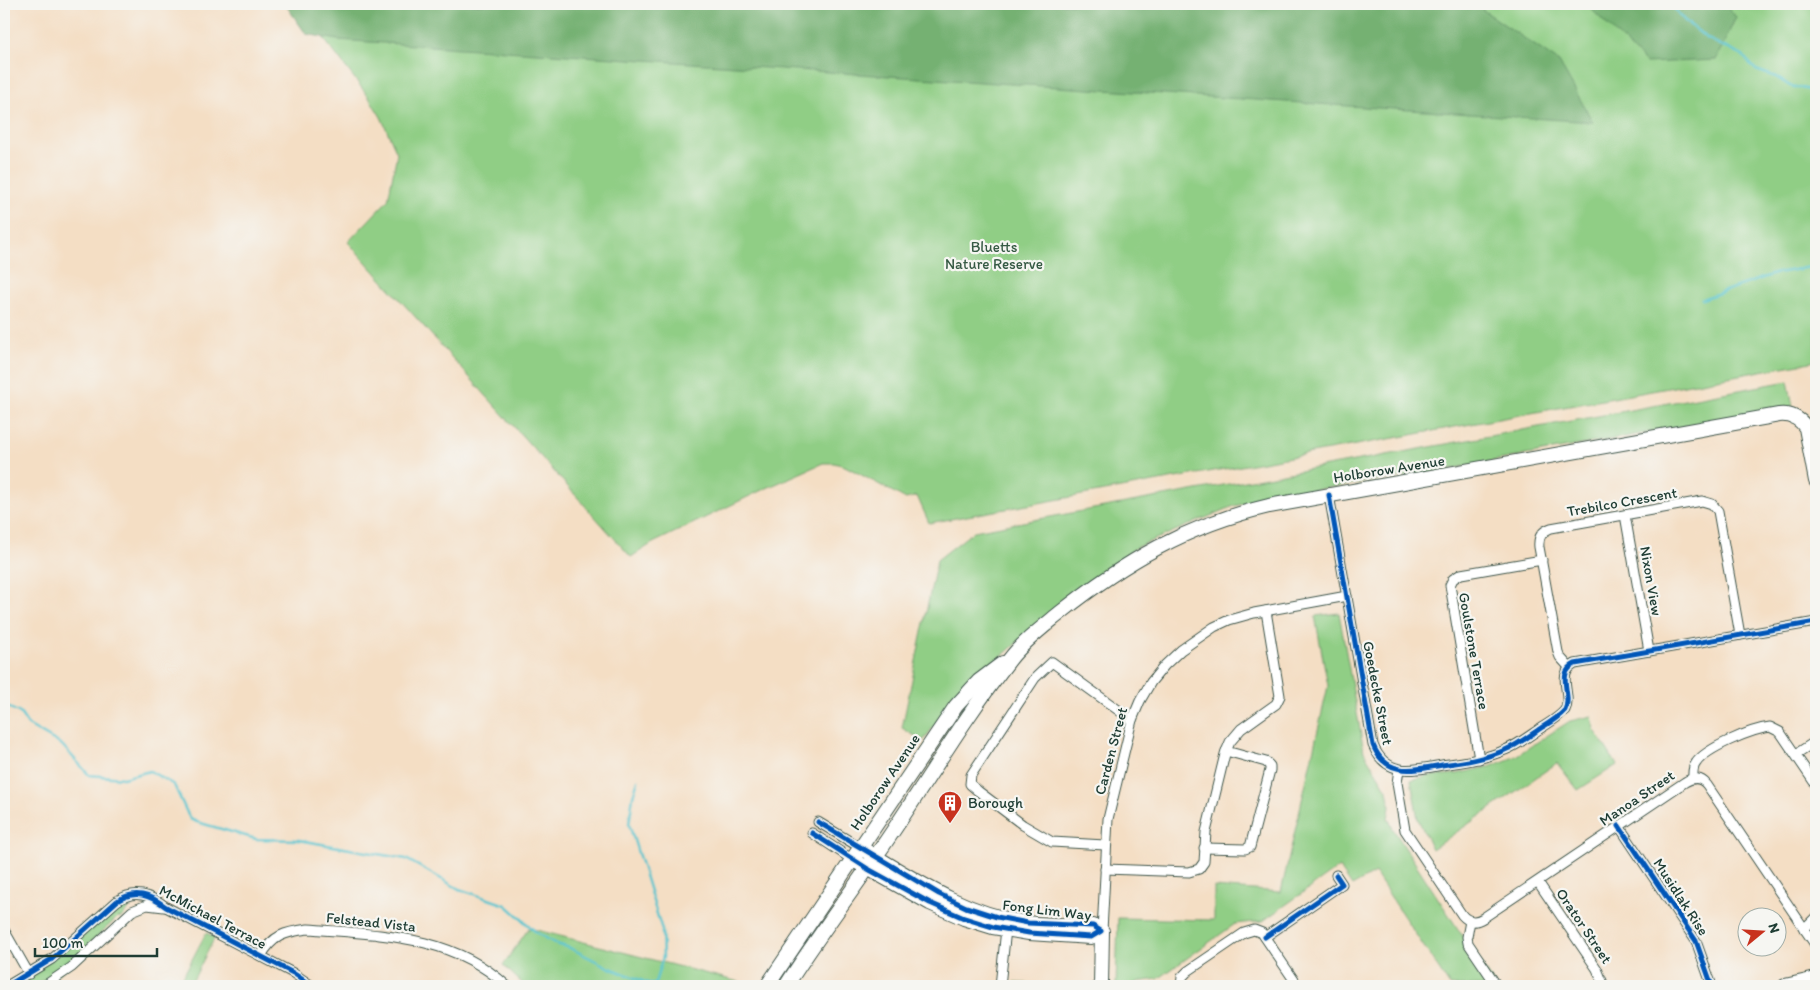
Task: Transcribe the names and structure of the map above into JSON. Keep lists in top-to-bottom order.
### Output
{
  "streets": {
    "main road": ["Holborow Avenue", "Fong Lim Way"],
    "street": [
      "Trebilco Crescent",
      "Nixon View",
      "Goulstone Terrace",
      "Goedecke Street",
      "Carden Street",
      "Manoa Street",
      "Musidlak Rise",
      "McMichael Terrace",
      "Felstead Vista",
      "Orator Street"
    ]
  },
  "crossings": [
    ["Holborow Avenue", "Goedecke Street"],
    ["Holborow Avenue", "Fong Lim Way"],
    ["Trebilco Crescent", "Nixon View"],
    ["Trebilco Crescent", "Goulstone Terrace"],
    ["Goedecke Street", "Carden Street"],
    ["Manoa Street", "Musidlak Rise"],
    ["Manoa Street", "Orator Street"],
    ["McMichael Terrace", "Felstead Vista"]
  ],
  "parks": ["Bluetts Nature Reserve"],
  "places": {
    "building": ["Borough"]
  },
  "scale_bar": "100 m",
  "north": "right"
}
